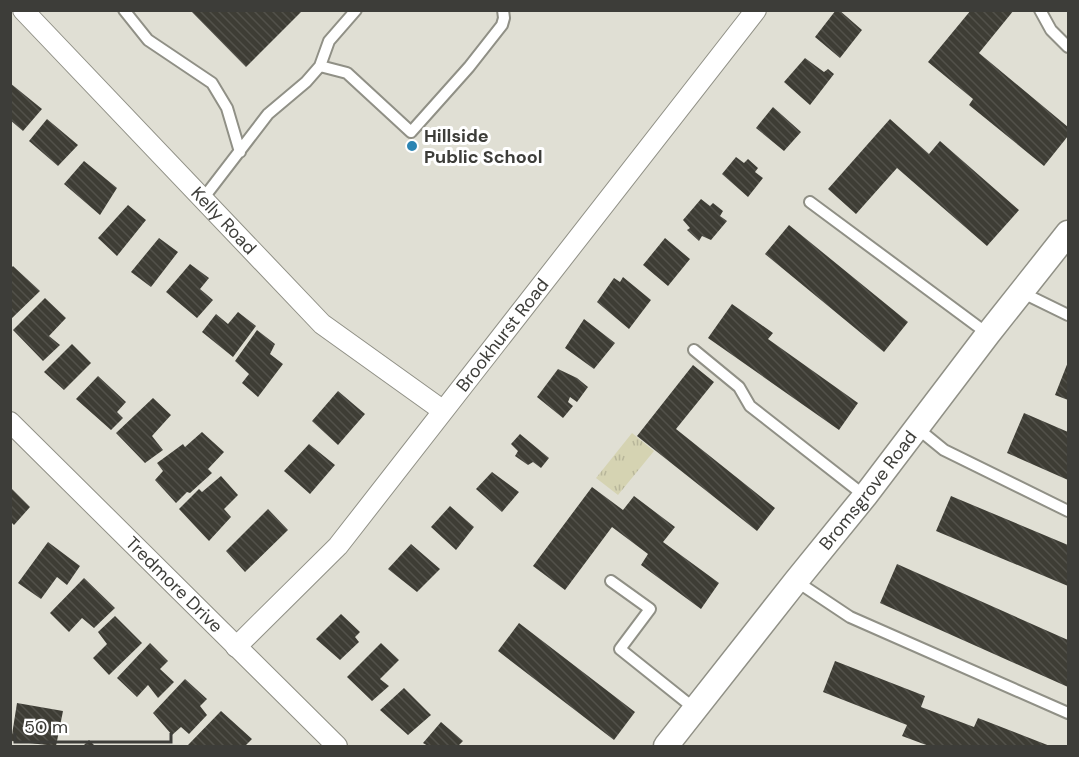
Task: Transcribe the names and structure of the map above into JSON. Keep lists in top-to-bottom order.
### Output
{
  "streets": {
    "street": [
      "Kelly Road",
      "Brookhurst Road",
      "Bromsgrove Road",
      "Tredmore Drive"
    ]
  },
  "crossings": [
    ["Kelly Road", "Brookhurst Road"],
    ["Brookhurst Road", "Tredmore Drive"]
  ],
  "places": ["Hillside Public School"],
  "scale_bar": "50 m"
}
